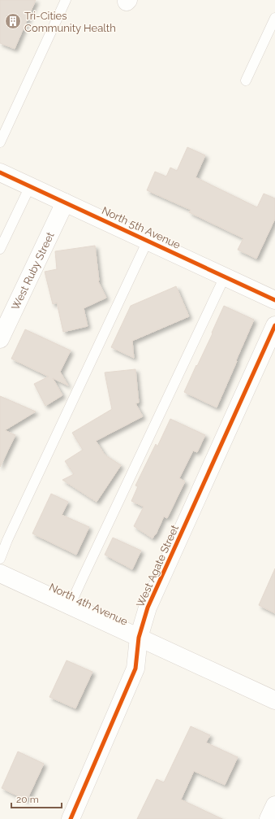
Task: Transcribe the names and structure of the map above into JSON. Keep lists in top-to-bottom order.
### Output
{
  "streets": {
    "street": [
      "North 5th Avenue",
      "West Ruby Street",
      "West Agate Street",
      "North 4th Avenue"
    ]
  },
  "crossings": [
    ["North 5th Avenue", "West Ruby Street"],
    ["West Agate Street", "North 4th Avenue"]
  ],
  "places": {
    "building": ["Tri-Cities Community Health"]
  },
  "scale_bar": "20 m"
}
